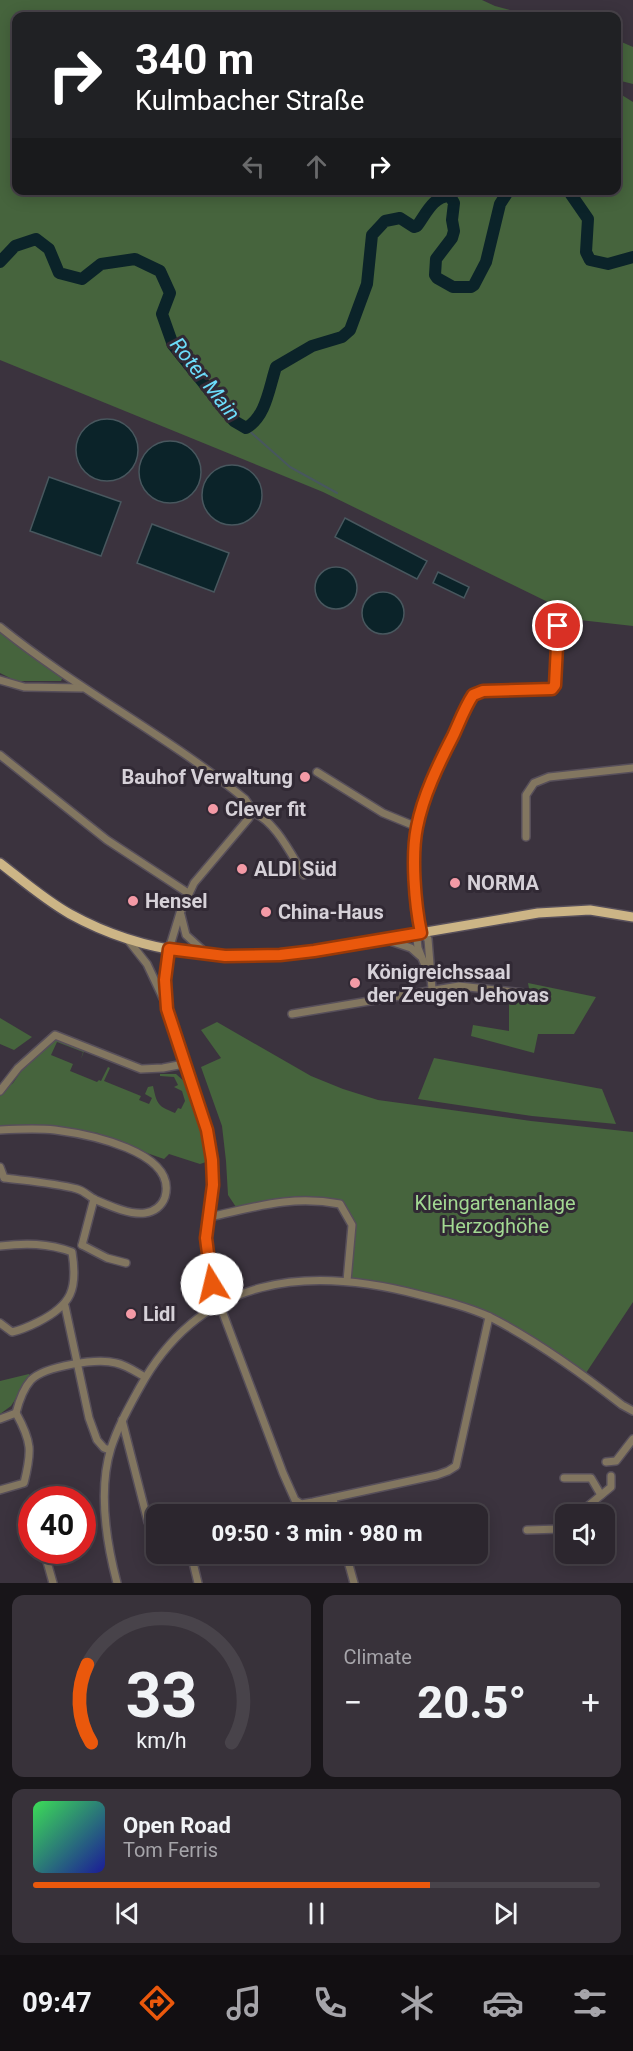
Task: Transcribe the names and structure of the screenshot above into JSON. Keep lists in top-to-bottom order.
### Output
{
  "water": ["Roter Main"],
  "parks": ["Kleingartenanlage Herzoghöhe"],
  "places": [
    "Bauhof Verwaltung",
    "Clever fit",
    "ALDI Süd",
    "NORMA",
    "Hensel",
    "China-Haus",
    "Königreichssaal der Zeugen Jehovas",
    "Lidl"
  ],
  "page": {
    "turn": ["340 m", "Kulmbacher Straße"],
    "limit": "40",
    "trip": "09:50 · 3 min · 980 m",
    "tile": "Climate",
    "heat": ["−", "20.5°", "+"],
    "song": ["Open Road", "Tom Ferris"],
    "tabs": "09:47",
    "gauge": ["33", "km/h"]
  }
}
